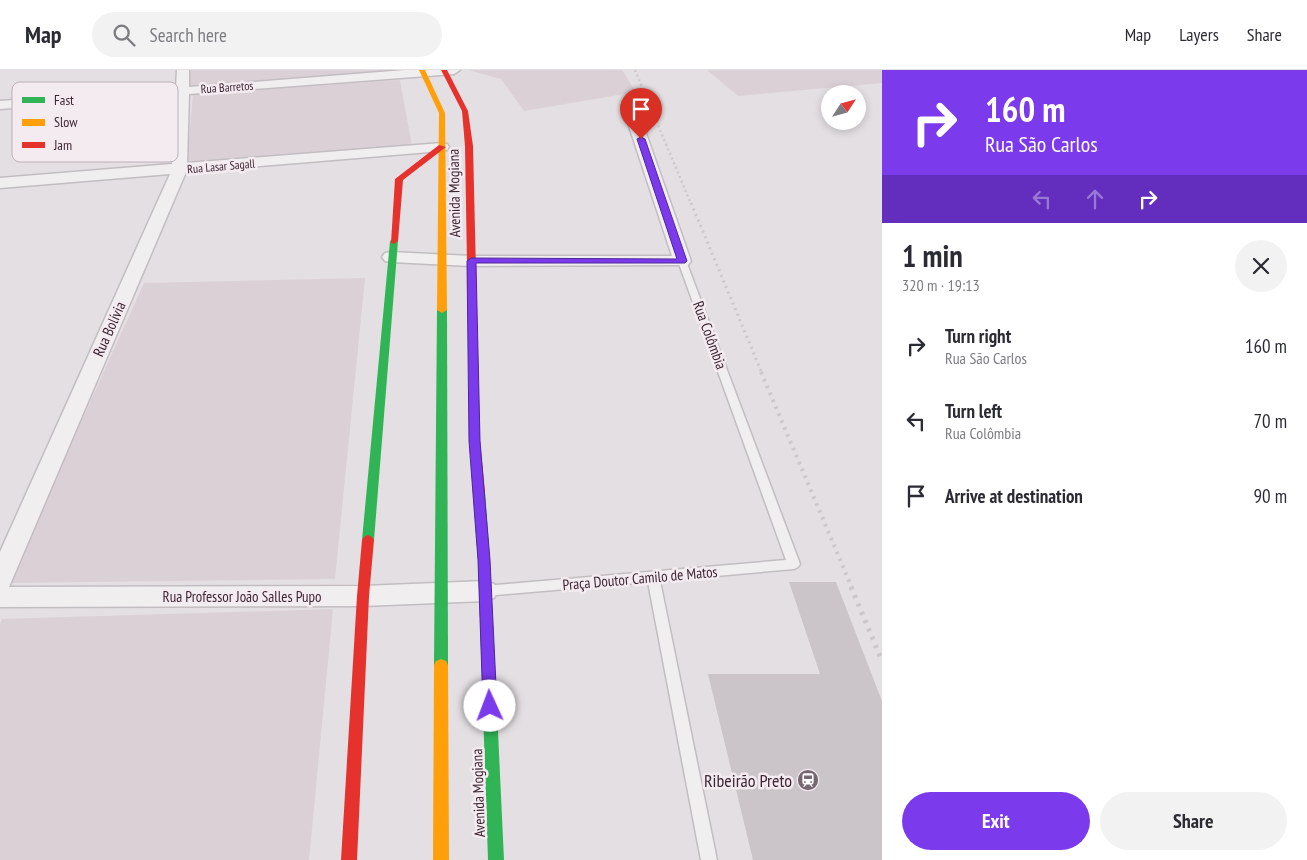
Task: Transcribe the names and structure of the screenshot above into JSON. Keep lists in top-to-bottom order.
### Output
{
  "streets": {
    "main road": ["Avenida Mogiana"],
    "street": [
      "Rua Barretos",
      "Rua Lasar Sagall",
      "Rua Bolívia",
      "Rua Colômbia",
      "Rua Professor João Salles Pupo"
    ],
    "lane": ["Praça Doutor Camilo de Matos"]
  },
  "crossings": [
    ["Rua Barretos", "Avenida Mogiana"],
    ["Rua Barretos", "Rua Bolívia"],
    ["Rua Lasar Sagall", "Avenida Mogiana"],
    ["Rua Lasar Sagall", "Rua Bolívia"],
    ["Avenida Mogiana", "Praça Doutor Camilo de Matos"],
    ["Avenida Mogiana", "Rua Professor João Salles Pupo"],
    ["Rua Colômbia", "Praça Doutor Camilo de Matos"],
    ["Praça Doutor Camilo de Matos", "Rua Professor João Salles Pupo"]
  ],
  "places": {
    "station": ["Ribeirão Preto"]
  },
  "legend": ["Fast", "Slow", "Jam"],
  "north": "top right",
  "page": {
    "header": "Map",
    "search": "Search here",
    "nav": ["Map", "Layers", "Share"],
    "turn": ["160 m", "Rua São Carlos"],
    "heading": ["1 min", "320 m · 19:13"],
    "list": [
      {
        "name": "Turn right",
        "note": "Rua São Carlos",
        "value": "160 m"
      },
      {
        "name": "Turn left",
        "note": "Rua Colômbia",
        "value": "70 m"
      },
      {
        "name": "Arrive at destination",
        "value": "90 m"
      }
    ],
    "buttons": ["Exit", "Share"]
  }
}
